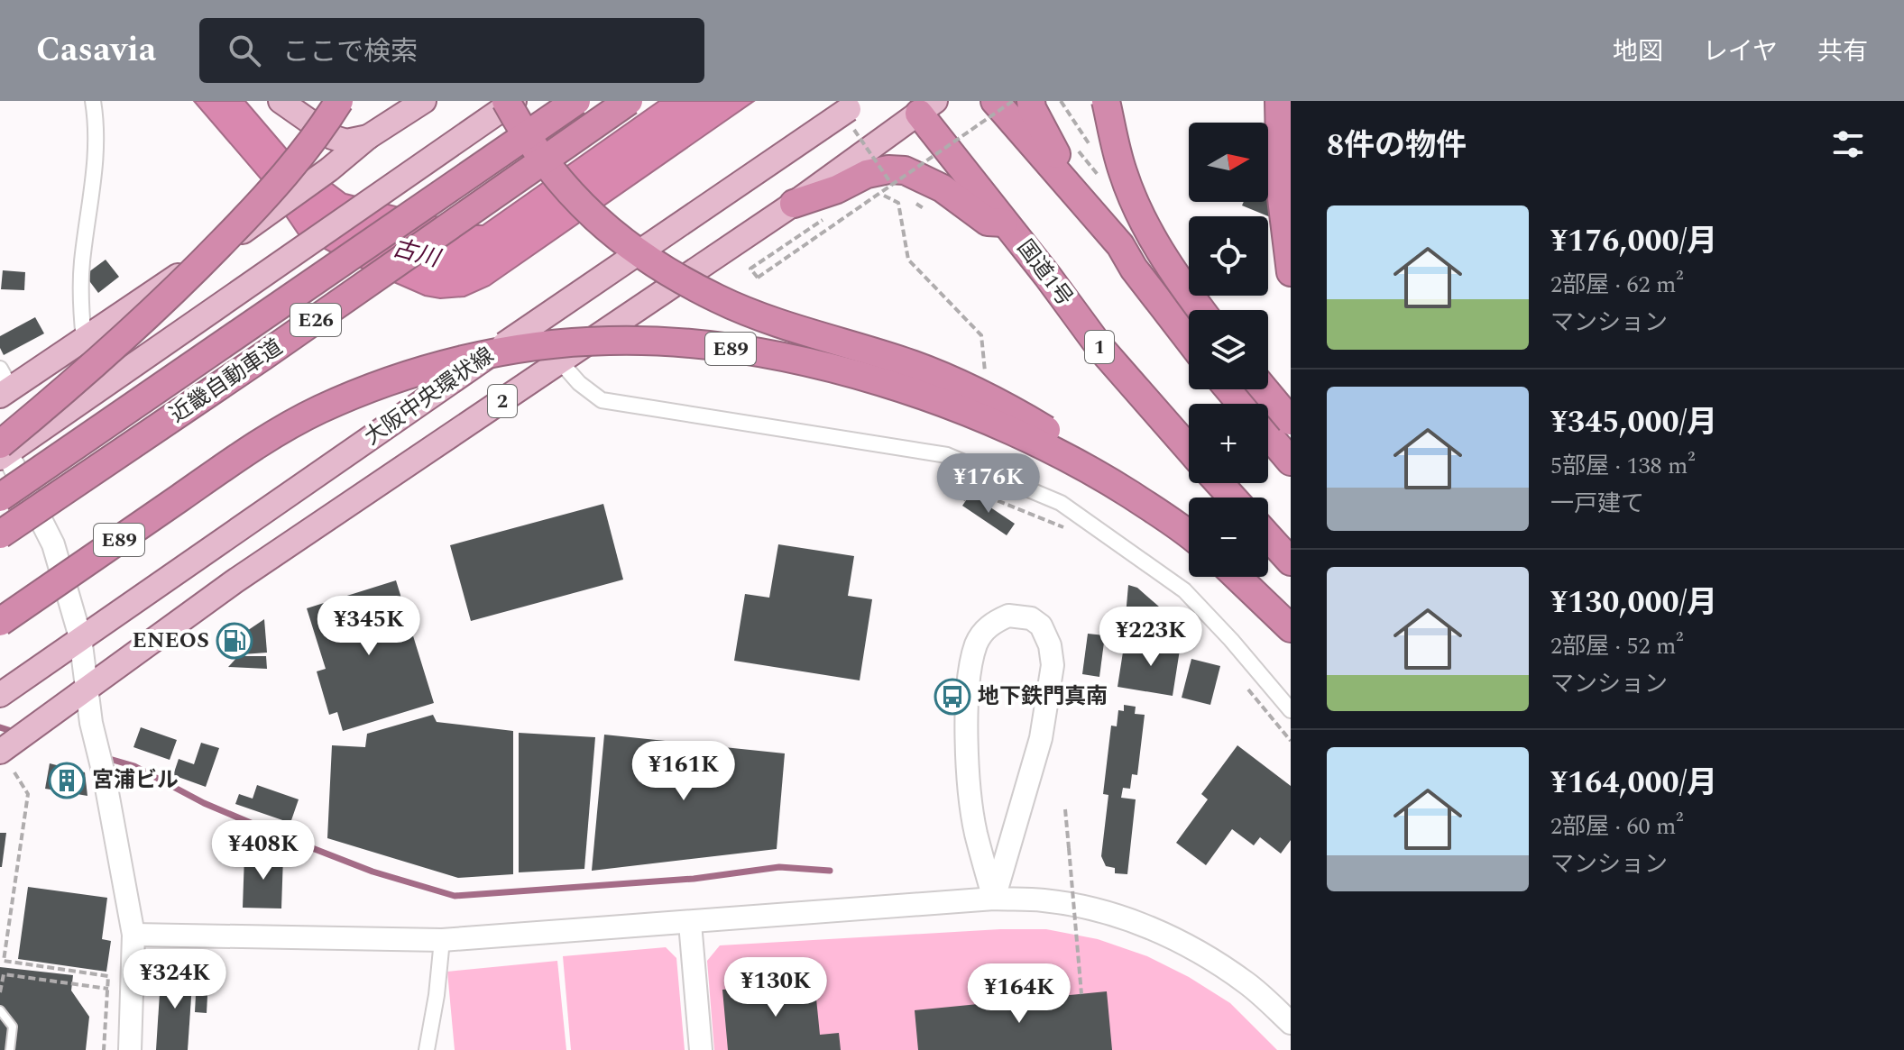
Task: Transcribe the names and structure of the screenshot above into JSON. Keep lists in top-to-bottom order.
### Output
{
  "streets": {
    "highway": [
      "国道1号",
      "E26",
      "1",
      "E89",
      "近畿自動車道"
    ],
    "main road": ["大阪中央環状線", "2"]
  },
  "crossings": [
    ["国道1号", "2"]
  ],
  "water": ["古川"],
  "places": {
    "fuel station": ["ENEOS"],
    "bus stop": ["地下鉄門真南"],
    "building": ["宮浦ビル"]
  },
  "north": "right",
  "page": {
    "header": "Casavia",
    "search": "ここで検索",
    "nav": ["地図", "レイヤ", "共有"],
    "heading": "8件の物件",
    "map_buttons": ["+", "−"],
    "list": [
      {
        "name": "¥176,000/月",
        "note": "2部屋 · 62 m² · マンション"
      },
      {
        "name": "¥345,000/月",
        "note": "5部屋 · 138 m² · 一戸建て"
      },
      {
        "name": "¥130,000/月",
        "note": "2部屋 · 52 m² · マンション"
      },
      {
        "name": "¥164,000/月",
        "note": "2部屋 · 60 m² · マンション"
      }
    ],
    "price": [
      "¥176K",
      "¥345K",
      "¥223K",
      "¥161K",
      "¥408K",
      "¥324K",
      "¥130K",
      "¥164K"
    ]
  }
}
